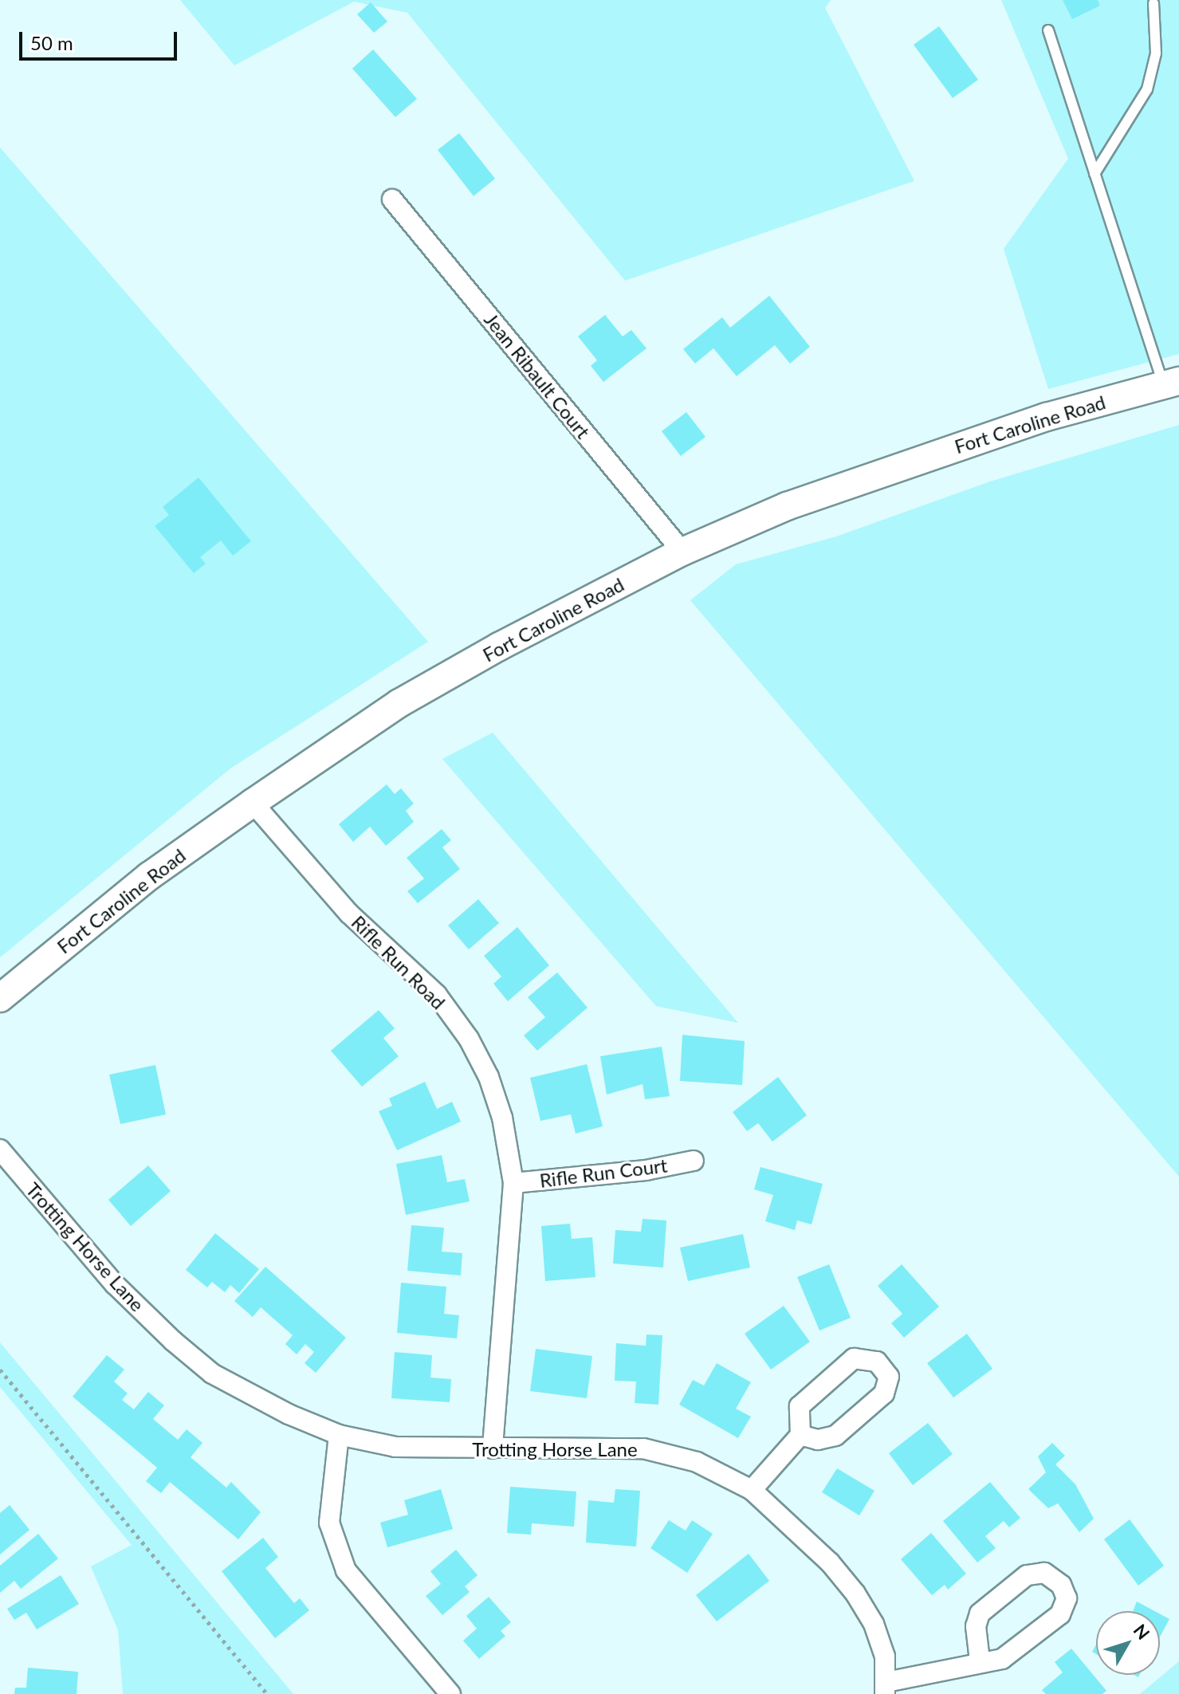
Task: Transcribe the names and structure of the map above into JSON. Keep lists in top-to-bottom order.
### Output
{
  "streets": {
    "street": [
      "Jean Ribault Court",
      "Fort Caroline Road",
      "Rifle Run Road",
      "Rifle Run Court",
      "Trotting Horse Lane"
    ]
  },
  "crossings": [
    ["Jean Ribault Court", "Fort Caroline Road"],
    ["Fort Caroline Road", "Rifle Run Road"],
    ["Rifle Run Road", "Rifle Run Court"],
    ["Rifle Run Road", "Trotting Horse Lane"]
  ],
  "scale_bar": "50 m",
  "north": "top right"
}
